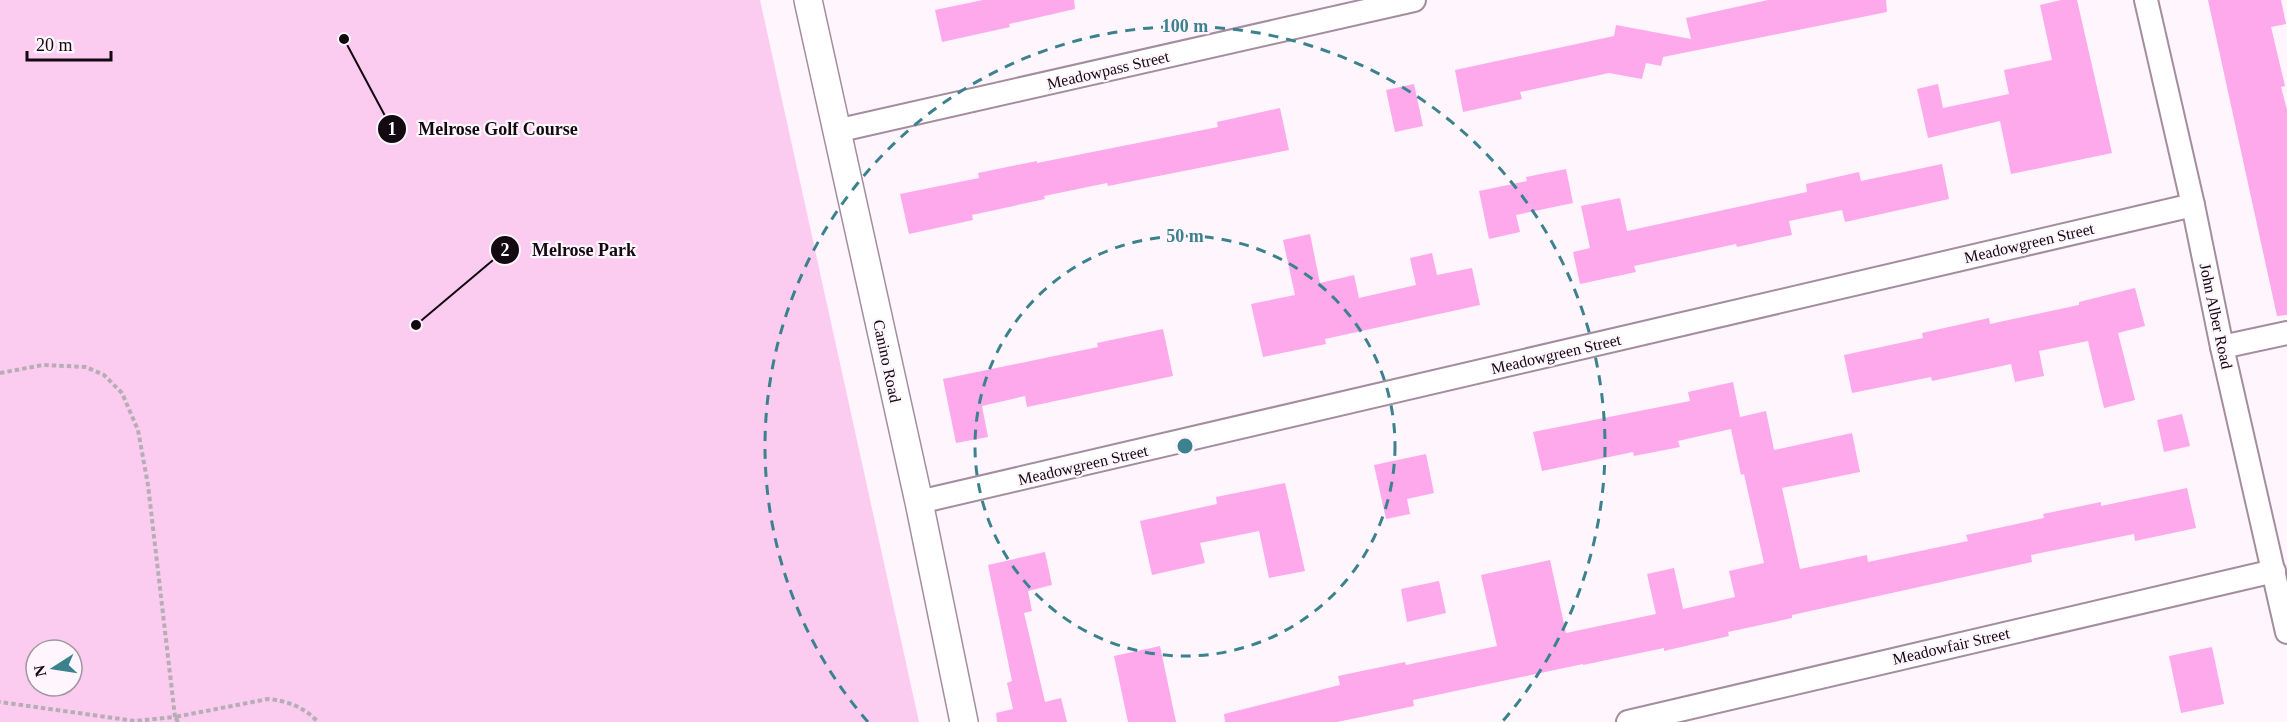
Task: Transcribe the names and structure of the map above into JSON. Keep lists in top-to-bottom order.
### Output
{
  "streets": {
    "street": [
      "Meadowpass Street",
      "Meadowgreen Street",
      "John Alber Road",
      "Canino Road",
      "Meadowfair Street"
    ]
  },
  "crossings": [
    ["Meadowpass Street", "Canino Road"],
    ["Meadowgreen Street", "John Alber Road"],
    ["Meadowgreen Street", "Canino Road"],
    ["John Alber Road", "Meadowfair Street"]
  ],
  "places": ["Melrose Golf Course", "Melrose Park"],
  "scale_bar": "20 m",
  "north": "left",
  "rings": ["100 m", "50 m"]
}
